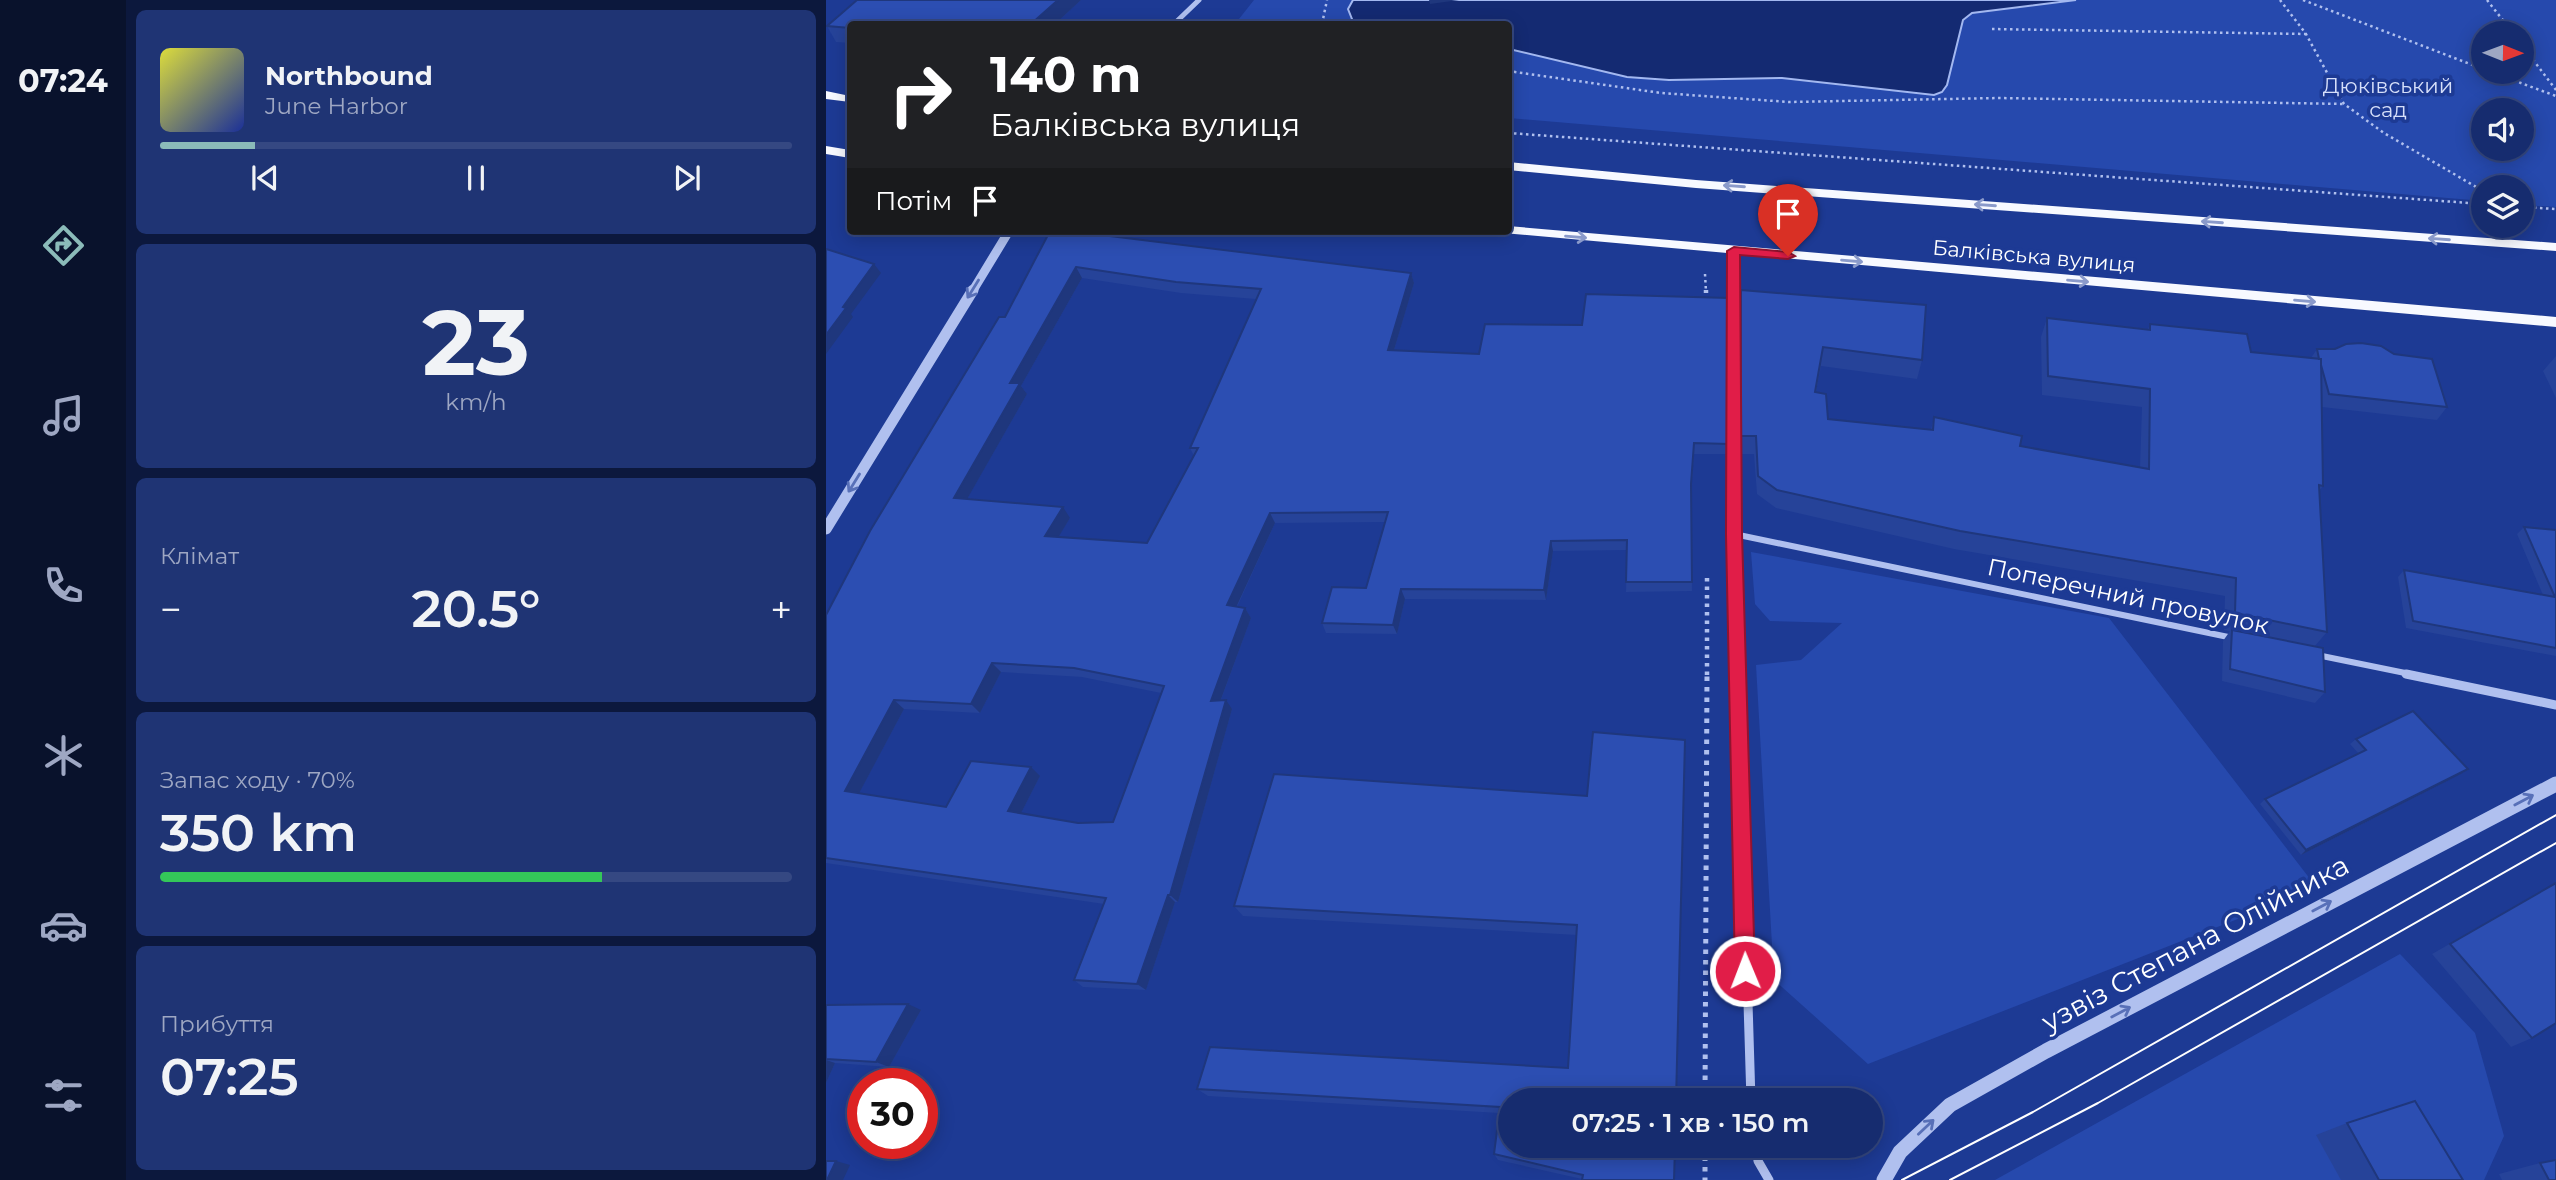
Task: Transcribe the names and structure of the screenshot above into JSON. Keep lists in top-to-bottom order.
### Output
{
  "streets": {
    "main road": ["Балківська вулиця"],
    "street": ["Поперечний провулок", "узвіз Степана Олійника"]
  },
  "one_way": ["узвіз Степана Олійника"],
  "parks": ["Дюківський сад"],
  "north": "right",
  "page": {
    "tabs": "07:24",
    "turn": ["140 m", "Балківська вулиця"],
    "song": ["Northbound", "June Harbor"],
    "then": "Потім",
    "tile": [
      ["23", "km/h"],
      "Клімат",
      ["Запас ходу · 70%", "350 km"],
      ["Прибуття", "07:25"]
    ],
    "heat": ["−", "20.5°", "+"],
    "limit": "30",
    "trip": "07:25 · 1 хв · 150 m"
  }
}
